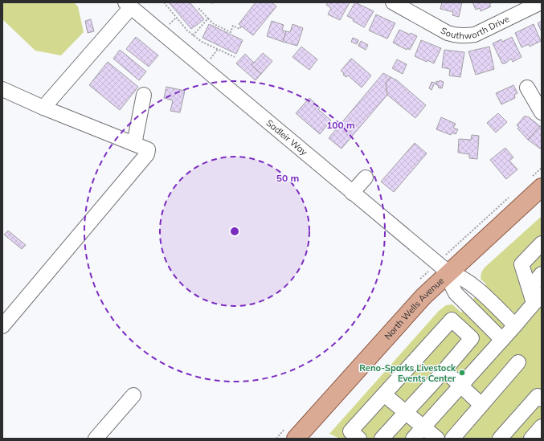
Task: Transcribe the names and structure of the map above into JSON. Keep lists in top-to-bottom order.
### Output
{
  "streets": {
    "main road": ["North Wells Avenue"],
    "street": ["Southworth Drive", "Sadleir Way"]
  },
  "crossings": [
    ["Sadleir Way", "North Wells Avenue"]
  ],
  "places": ["Reno-Sparks Livestock Events Center"],
  "rings": ["100 m", "50 m"]
}
